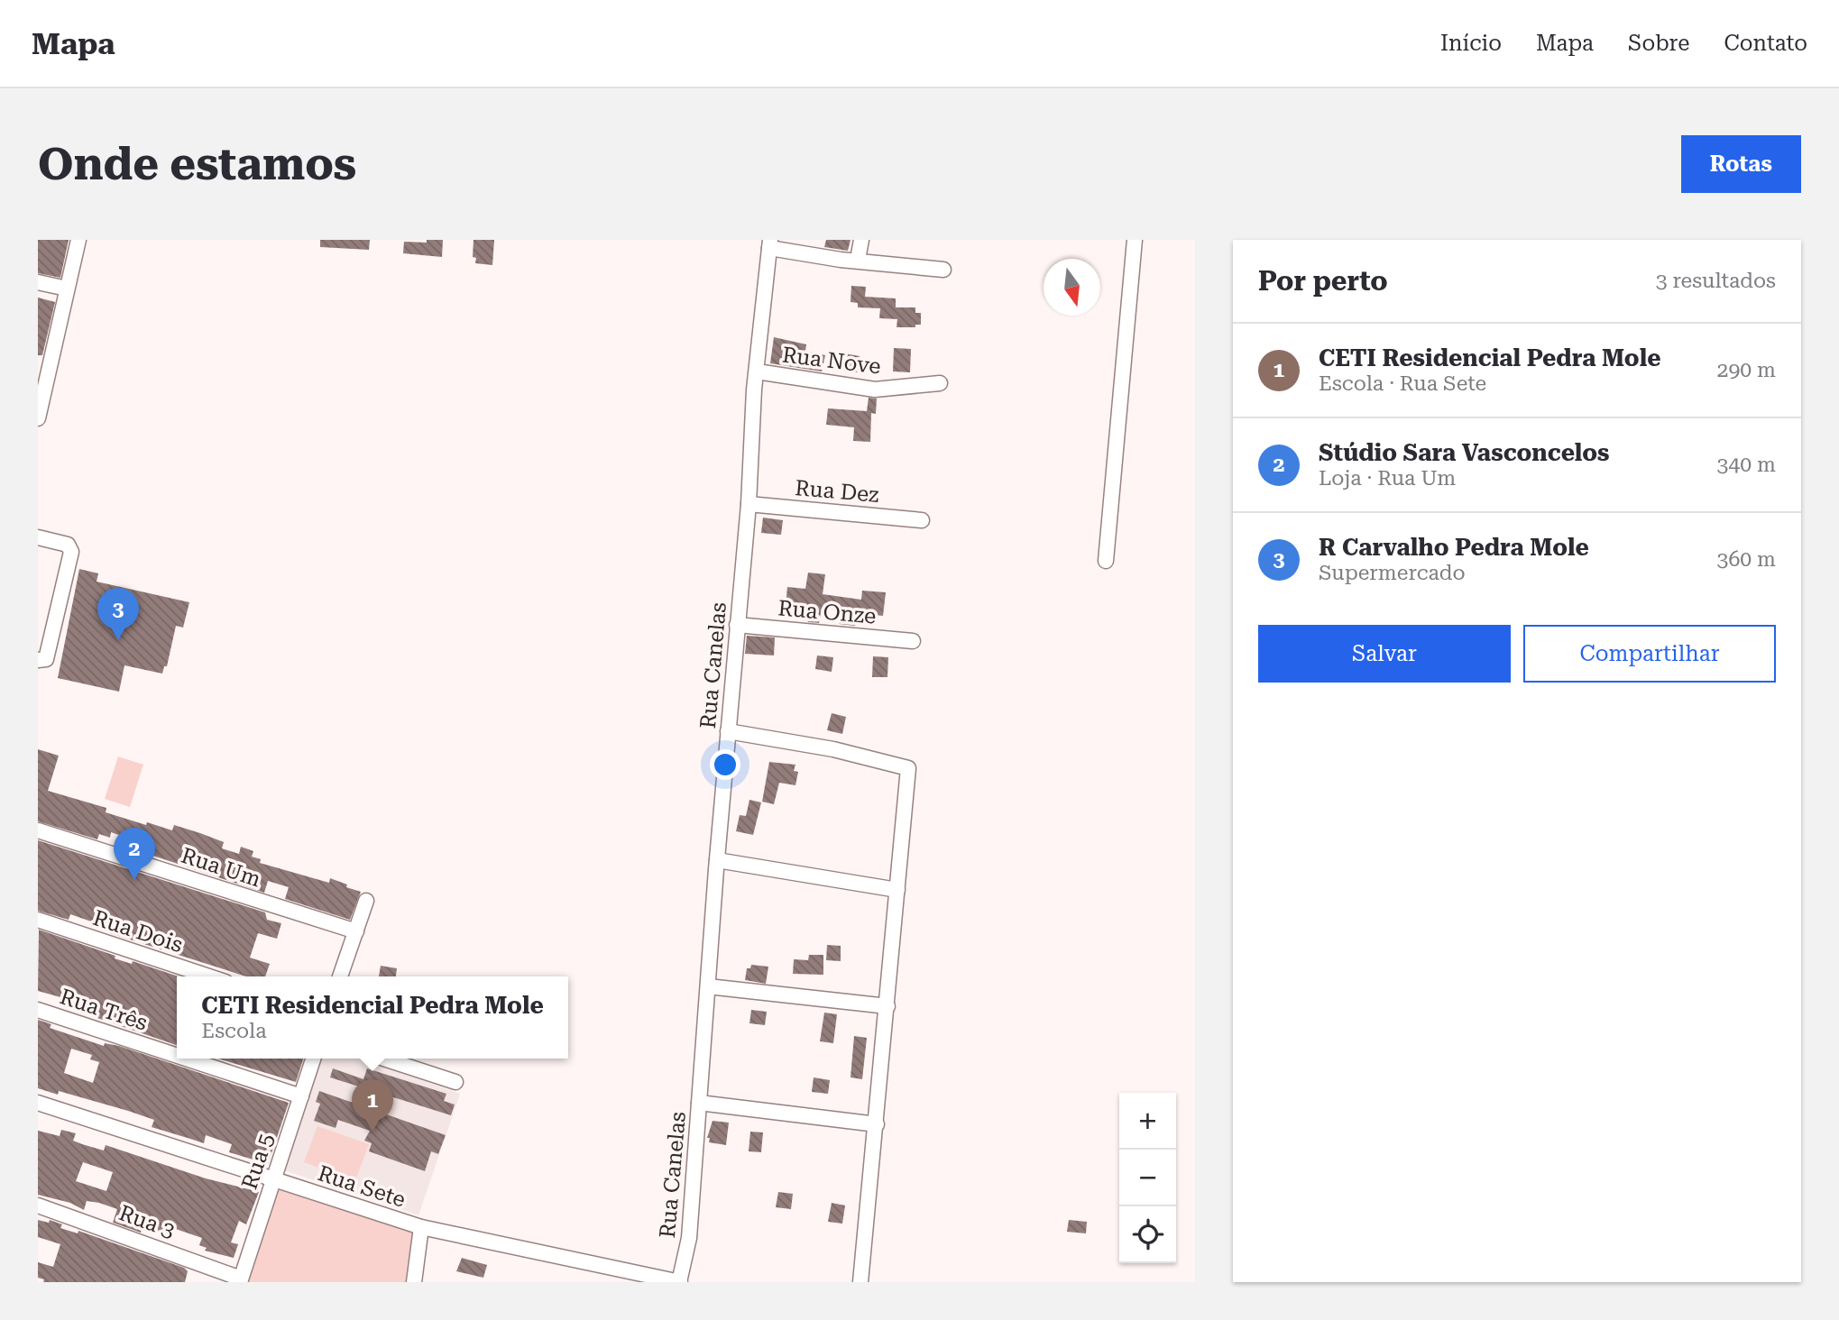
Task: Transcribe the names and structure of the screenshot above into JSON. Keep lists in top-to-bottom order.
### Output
{
  "streets": {
    "street": [
      "Rua Nove",
      "Rua Dez",
      "Rua Onze",
      "Rua Canelas",
      "Rua Um",
      "Rua Dois",
      "Rua Três",
      "Rua 5",
      "Rua Sete",
      "Rua 3"
    ]
  },
  "crossings": [
    ["Rua Nove", "Rua Canelas"],
    ["Rua Dez", "Rua Canelas"],
    ["Rua Onze", "Rua Canelas"],
    ["Rua Canelas", "Rua Sete"],
    ["Rua Três", "Rua 5"],
    ["Rua 5", "Rua Sete"],
    ["Rua 5", "Rua 3"]
  ],
  "north": "bottom",
  "page": {
    "header": "Mapa",
    "nav": [
      "Início",
      "Mapa",
      "Sobre",
      "Contato"
    ],
    "buttons": [
      "Rotas",
      ["Salvar", "Compartilhar"]
    ],
    "title": "Onde estamos",
    "heading": ["Por perto", "3 resultados"],
    "list": [
      {
        "mark": "1",
        "name": "CETI Residencial Pedra Mole",
        "note": "Escola · Rua Sete",
        "value": "290 m"
      },
      {
        "mark": "2",
        "name": "Stúdio Sara Vasconcelos",
        "note": "Loja · Rua Um",
        "value": "340 m"
      },
      {
        "mark": "3",
        "name": "R Carvalho Pedra Mole",
        "note": "Supermercado",
        "value": "360 m"
      }
    ],
    "pins": ["3", "2", "1"],
    "popup": ["CETI Residencial Pedra Mole", "Escola"],
    "map_buttons": ["+", "−"]
  }
}
